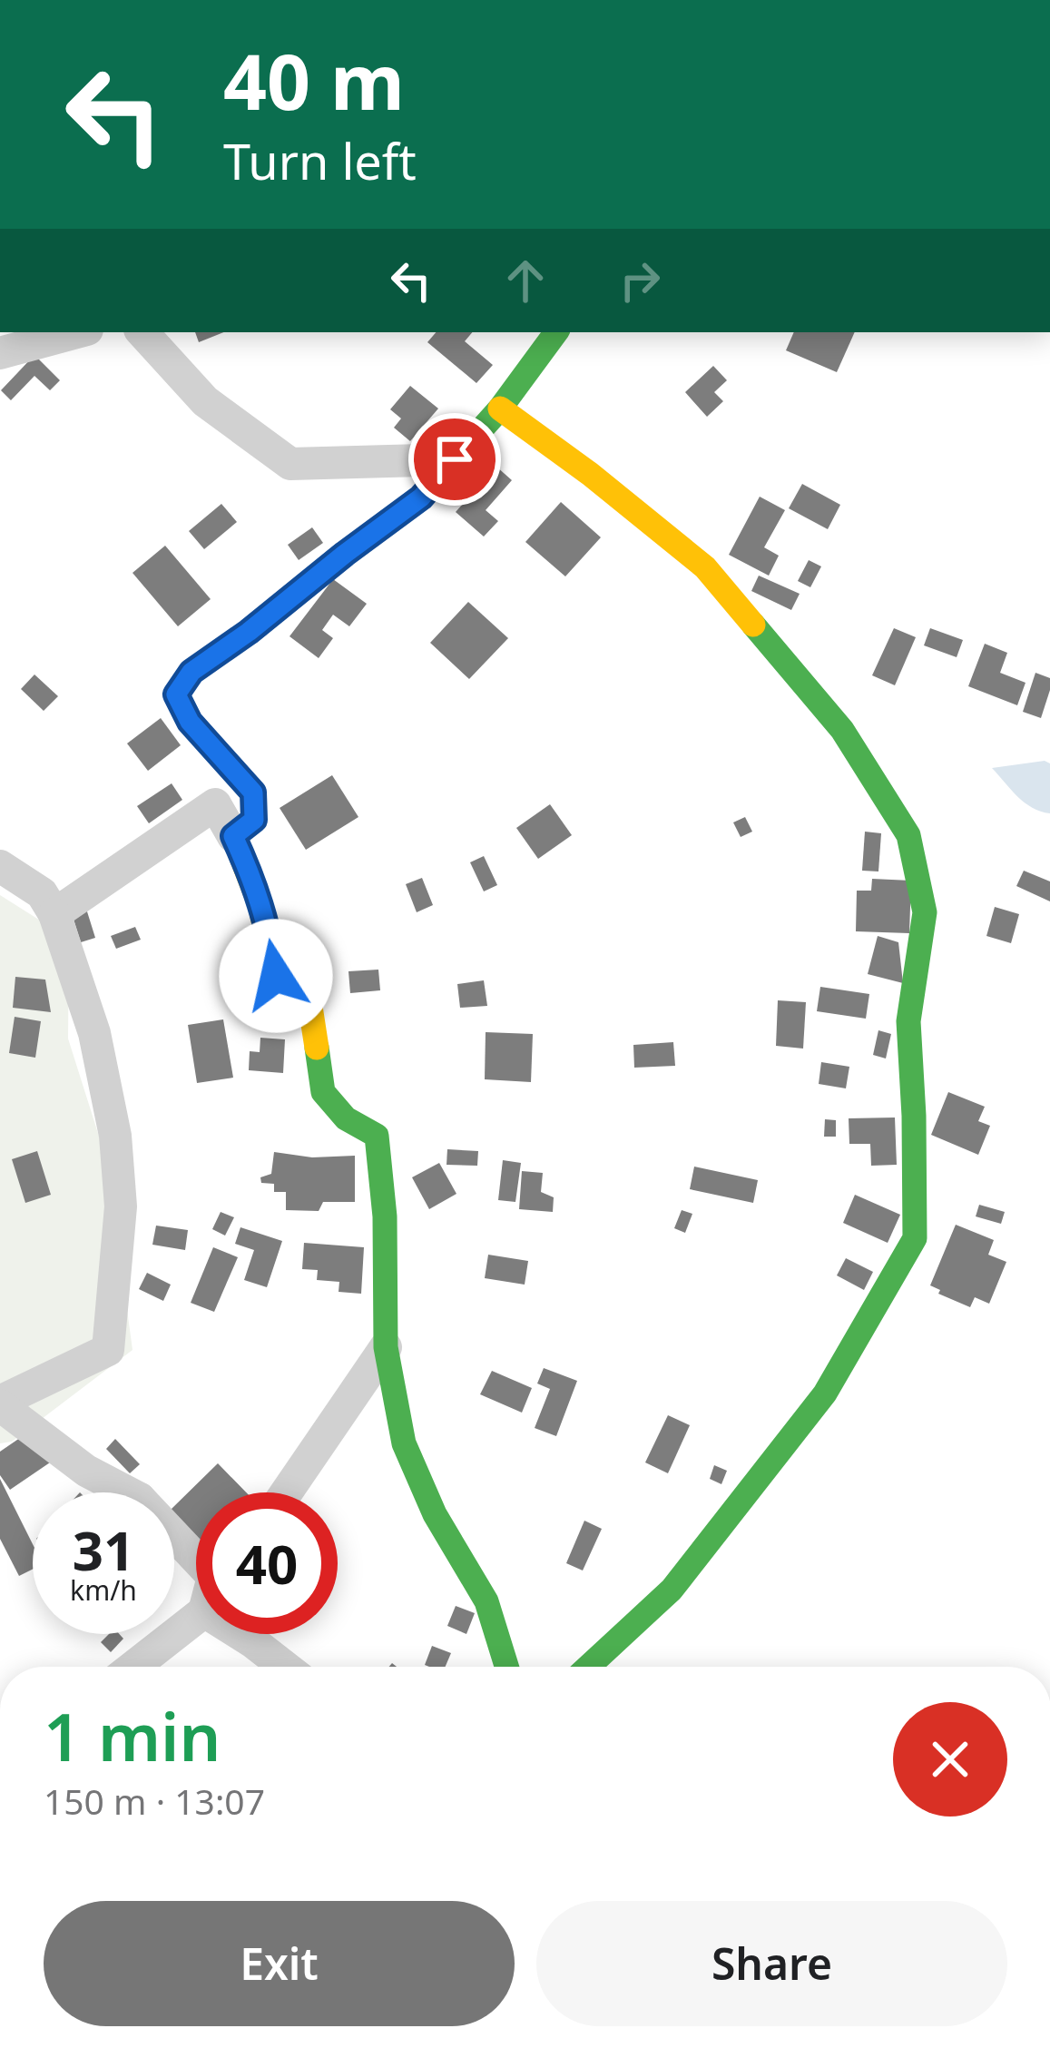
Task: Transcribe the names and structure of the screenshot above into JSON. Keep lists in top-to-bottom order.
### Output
{
  "page": {
    "turn": ["40 m", "Turn left"],
    "speed": "31 km/h",
    "limit": "40",
    "heading": ["1 min", "150 m · 13:07"],
    "buttons": ["Exit", "Share"]
  }
}
